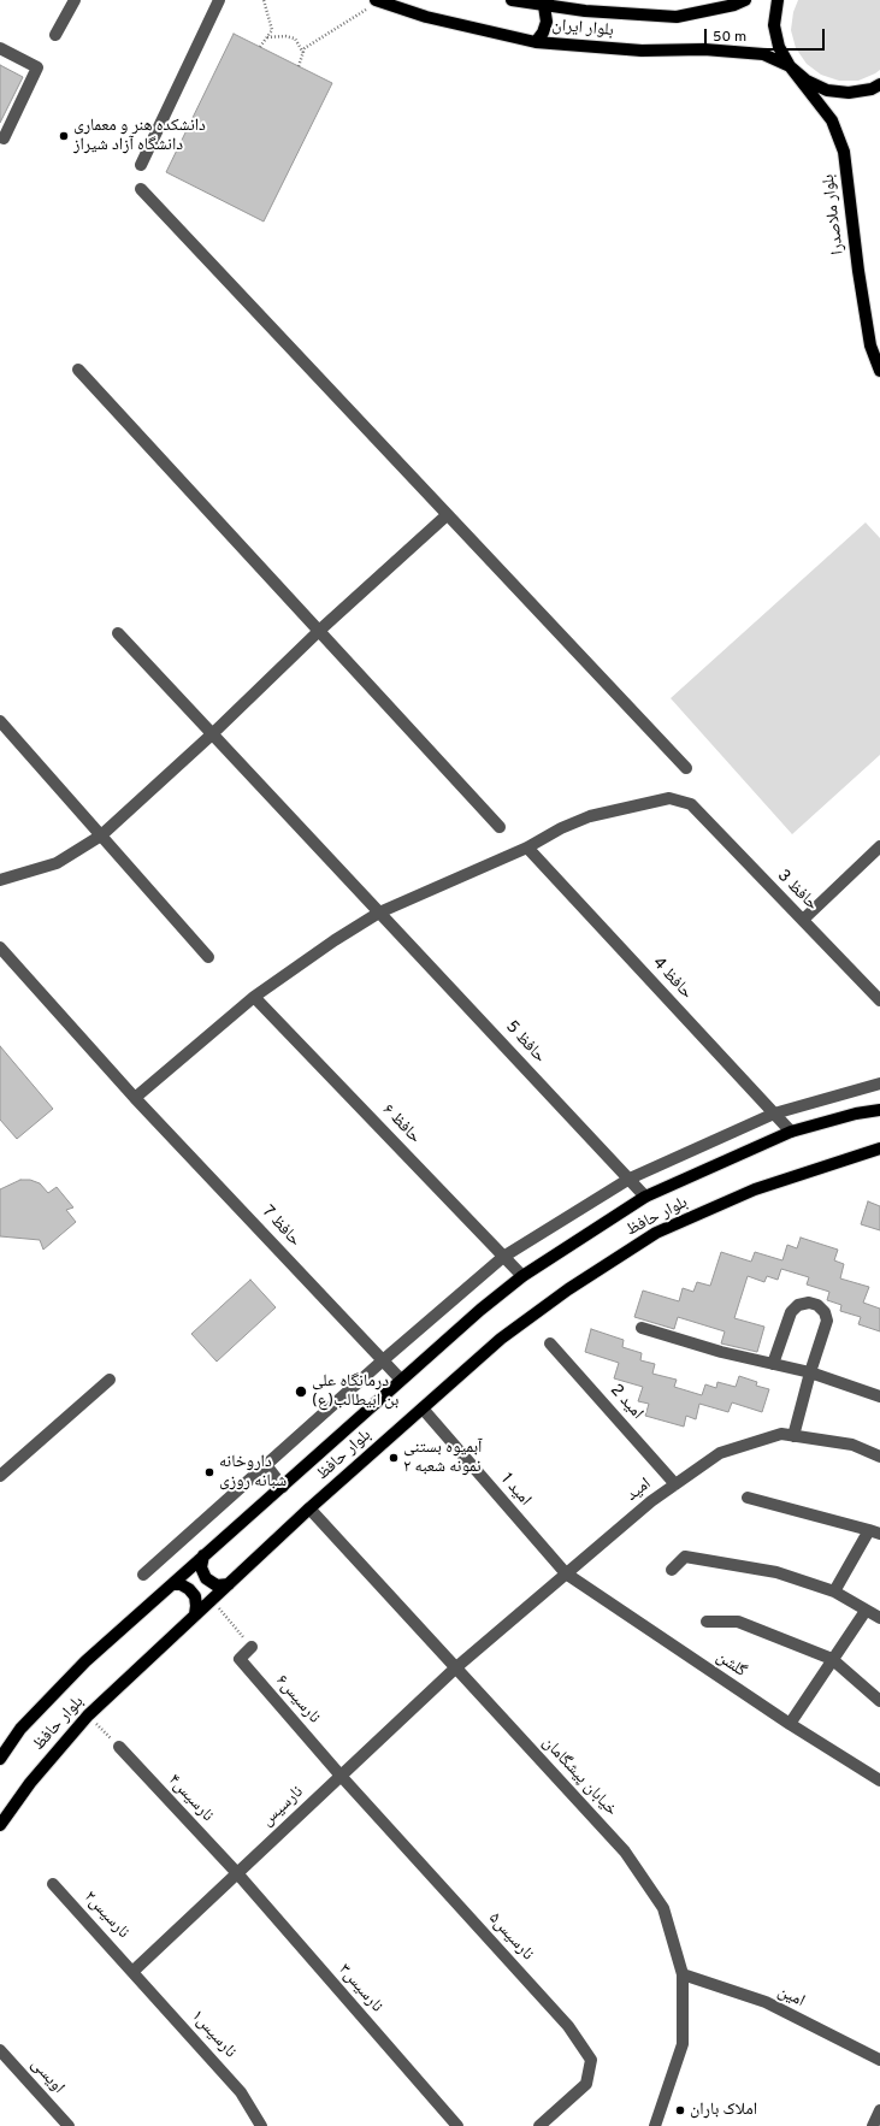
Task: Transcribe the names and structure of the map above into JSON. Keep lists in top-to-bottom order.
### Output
{
  "streets": {
    "main road": ["بلوار ایران", "بلوار ملاصدرا", "بلوار حافظ"],
    "street": [
      "حافظ 3",
      "حافظ 4",
      "حافظ 5",
      "حافظ ۶",
      "حافظ 7",
      "امید 2",
      "امید 1",
      "امید",
      "گلشن",
      "نارسیس۶",
      "خیابان پیشگامان",
      "نارسیس۴",
      "نارسیس",
      "نارسیس۲",
      "نارسیس۵",
      "نارسیس۳",
      "امین",
      "نارسیس۱",
      "اویسی"
    ]
  },
  "crossings": [
    ["بلوار ایران", "بلوار ملاصدرا"],
    ["حافظ 3", "حافظ 4"],
    ["حافظ 4", "بلوار حافظ"],
    ["حافظ 5", "بلوار حافظ"],
    ["حافظ ۶", "بلوار حافظ"],
    ["بلوار حافظ", "حافظ 7"],
    ["بلوار حافظ", "امید 1"],
    ["بلوار حافظ", "خیابان پیشگامان"],
    ["امید 2", "امید"],
    ["امید 1", "امید"],
    ["امید 1", "گلشن"],
    ["امید", "گلشن"],
    ["امید", "خیابان پیشگامان"],
    ["امید", "نارسیس"],
    ["نارسیس۶", "نارسیس"],
    ["نارسیس۶", "نارسیس۵"],
    ["خیابان پیشگامان", "نارسیس"],
    ["خیابان پیشگامان", "امین"],
    ["نارسیس۴", "نارسیس"],
    ["نارسیس۴", "نارسیس۳"],
    ["نارسیس", "نارسیس۲"],
    ["نارسیس", "نارسیس۵"],
    ["نارسیس", "نارسیس۳"],
    ["نارسیس", "نارسیس۱"],
    ["نارسیس۲", "نارسیس۱"]
  ],
  "places": [
    "دانشکده هنر و معماری دانشگاه آزاد شیراز",
    "درمانگاه علی بن ابیطالب(ع)",
    "آبمیوه بستنی نمونه شعبه ۲",
    "داروخانه شبانه روزی",
    "املاک باران"
  ],
  "scale_bar": "50 m"
}
